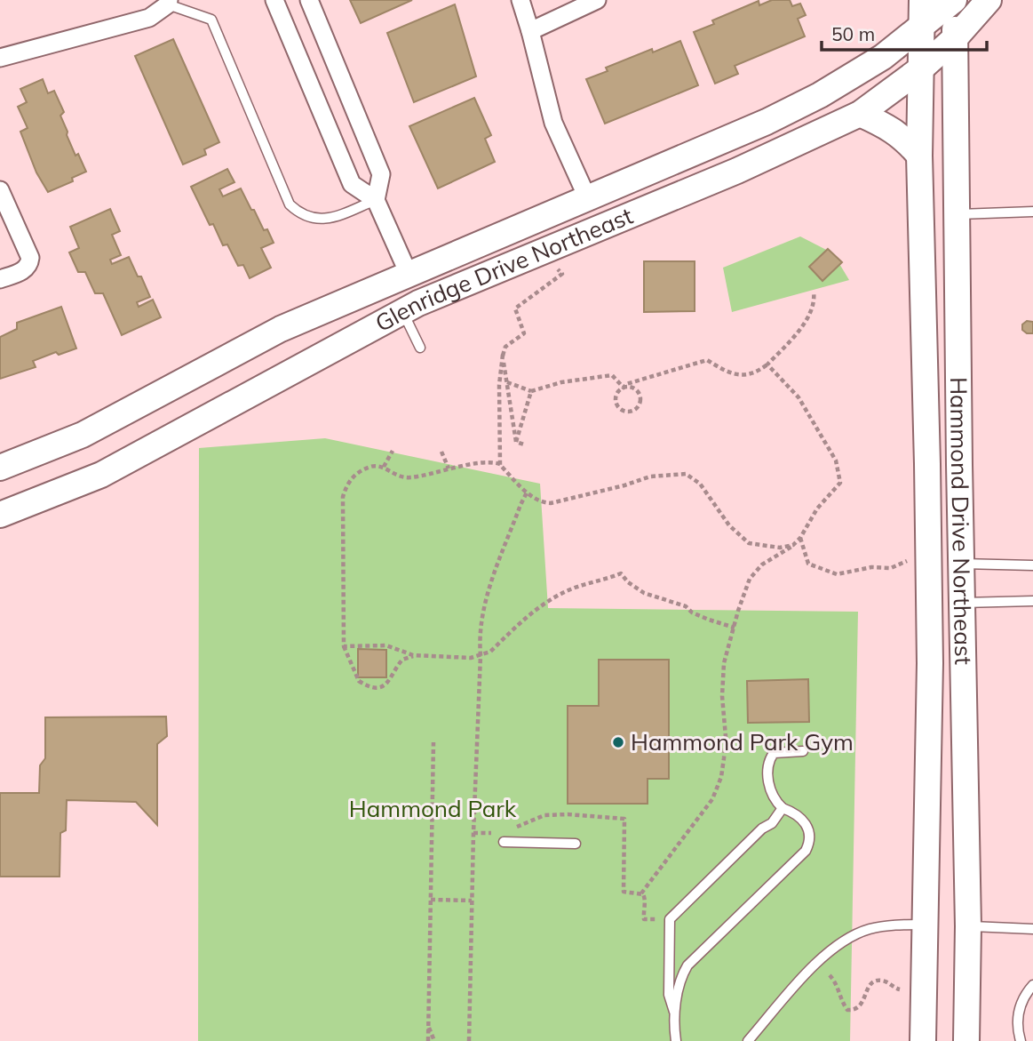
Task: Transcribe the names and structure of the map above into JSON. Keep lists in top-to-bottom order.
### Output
{
  "streets": {
    "main road": ["Glenridge Drive Northeast", "Hammond Drive Northeast"]
  },
  "crossings": [
    ["Glenridge Drive Northeast", "Hammond Drive Northeast"]
  ],
  "parks": ["Hammond Park"],
  "places": ["Hammond Park Gym"],
  "scale_bar": "50 m"
}
